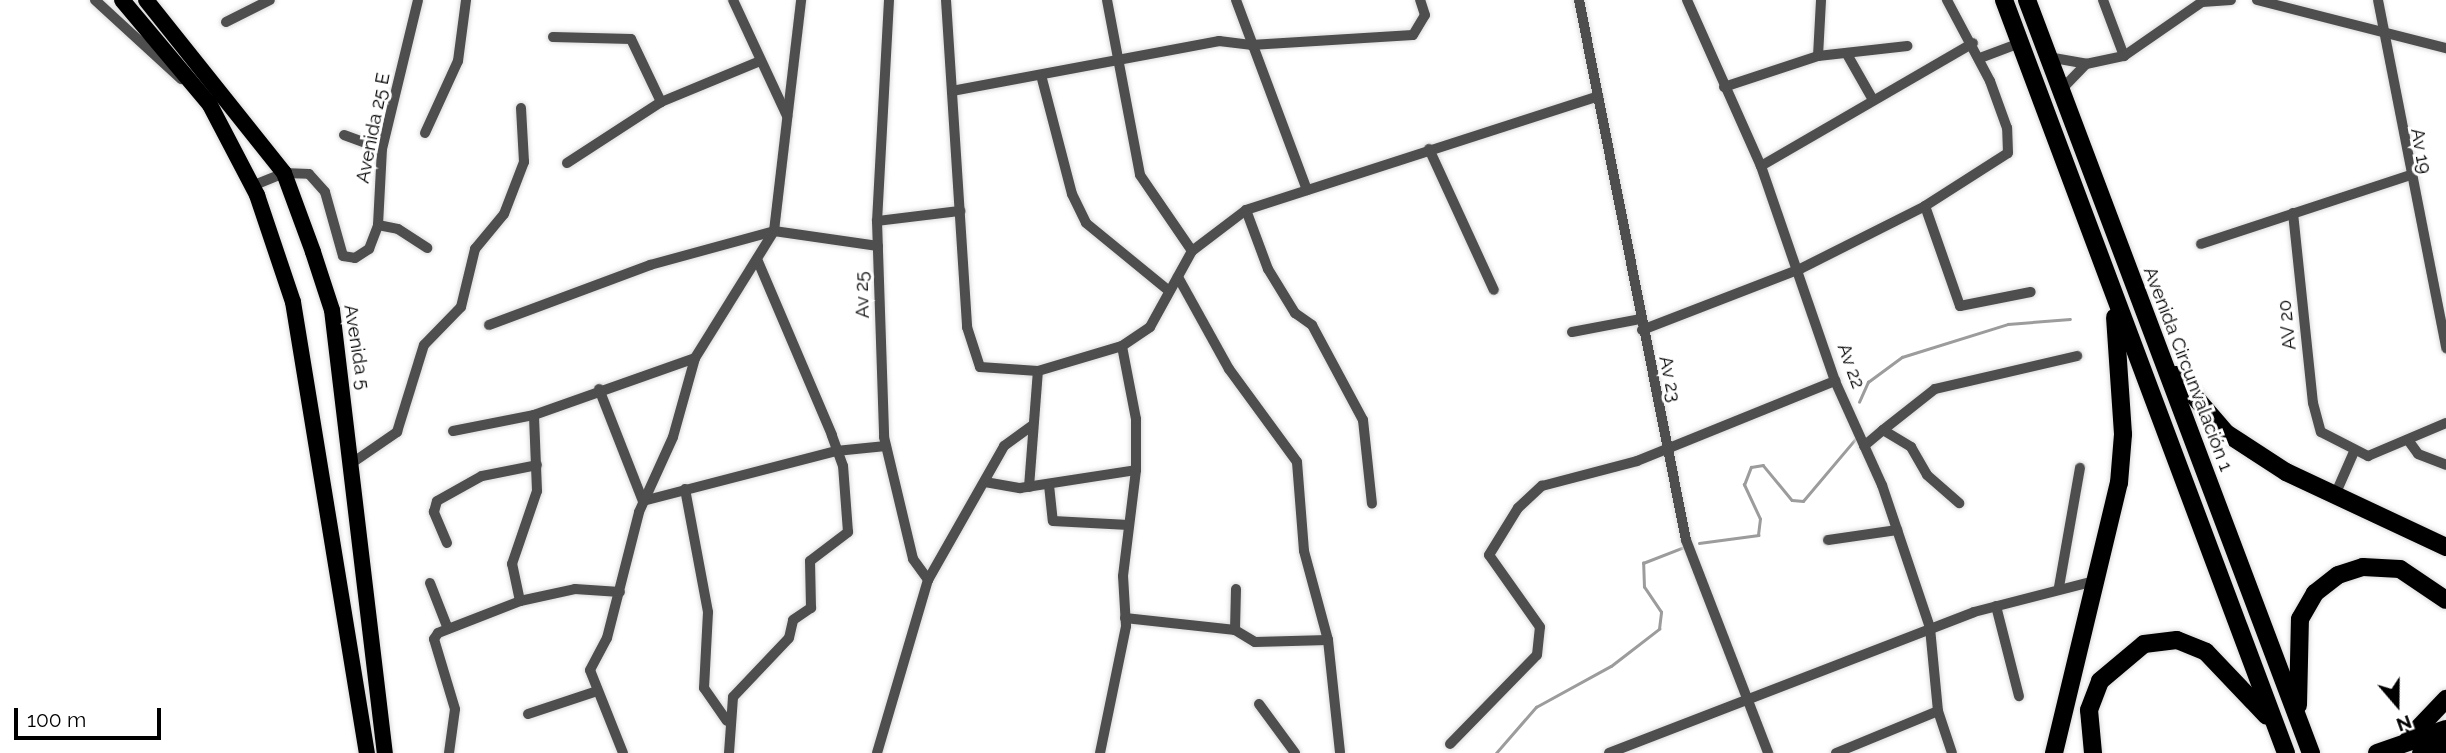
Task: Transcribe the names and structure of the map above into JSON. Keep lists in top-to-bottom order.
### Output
{
  "streets": {
    "highway": ["Avenida Circunvalación 1"],
    "main road": ["Avenida 5"],
    "street": [
      "Avenida 25 E",
      "Av 19",
      "Av 25",
      "AV 20",
      "Av 22",
      "Av 23"
    ]
  },
  "crossings": [
    ["Avenida 25 E", "Avenida 5"]
  ],
  "scale_bar": "100 m",
  "north": "bottom"
}
